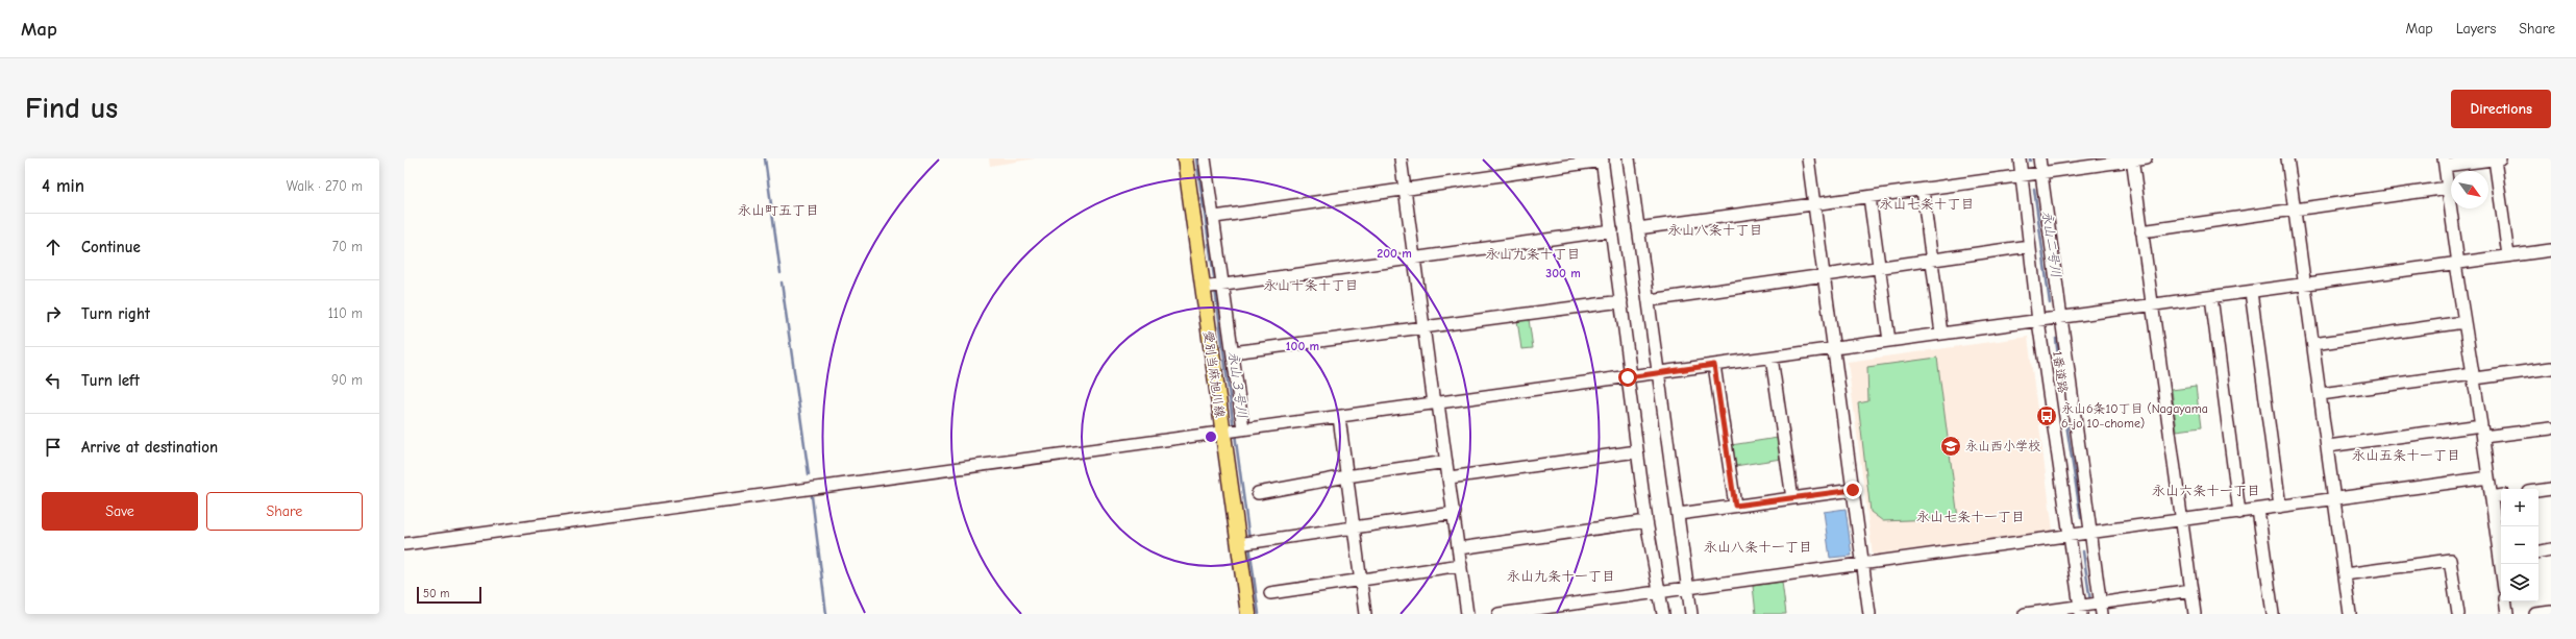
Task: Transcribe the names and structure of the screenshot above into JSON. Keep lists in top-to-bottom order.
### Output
{
  "streets": {
    "main road": ["愛別当麻旭川線"],
    "street": ["1番道路"]
  },
  "districts": [
    "永山七条十丁目",
    "永山町五丁目",
    "永山八条十丁目",
    "永山九条十丁目",
    "永山十条十丁目",
    "永山五条十一丁目",
    "永山六条十一丁目",
    "永山七条十一丁目",
    "永山八条十一丁目",
    "永山九条十一丁目"
  ],
  "water": ["永山二号川", "永山３号川"],
  "places": {
    "bus stop": ["永山6条10丁目 (Nagayama 6-jo 10-chome)"],
    "school or university": ["永山西小学校"]
  },
  "scale_bar": "50 m",
  "north": "bottom right",
  "page": {
    "header": "Map",
    "nav": ["Map", "Layers", "Share"],
    "buttons": [
      "Directions",
      ["Save", "Share"]
    ],
    "title": "Find us",
    "heading": ["4 min", "Walk · 270 m"],
    "list": [
      ["Continue", "70 m"],
      ["Turn right", "110 m"],
      ["Turn left", "90 m"],
      "Arrive at destination"
    ],
    "map_buttons": ["+", "−"],
    "scale": "50 m"
  },
  "rings": ["200 m", "300 m", "100 m"]
}
